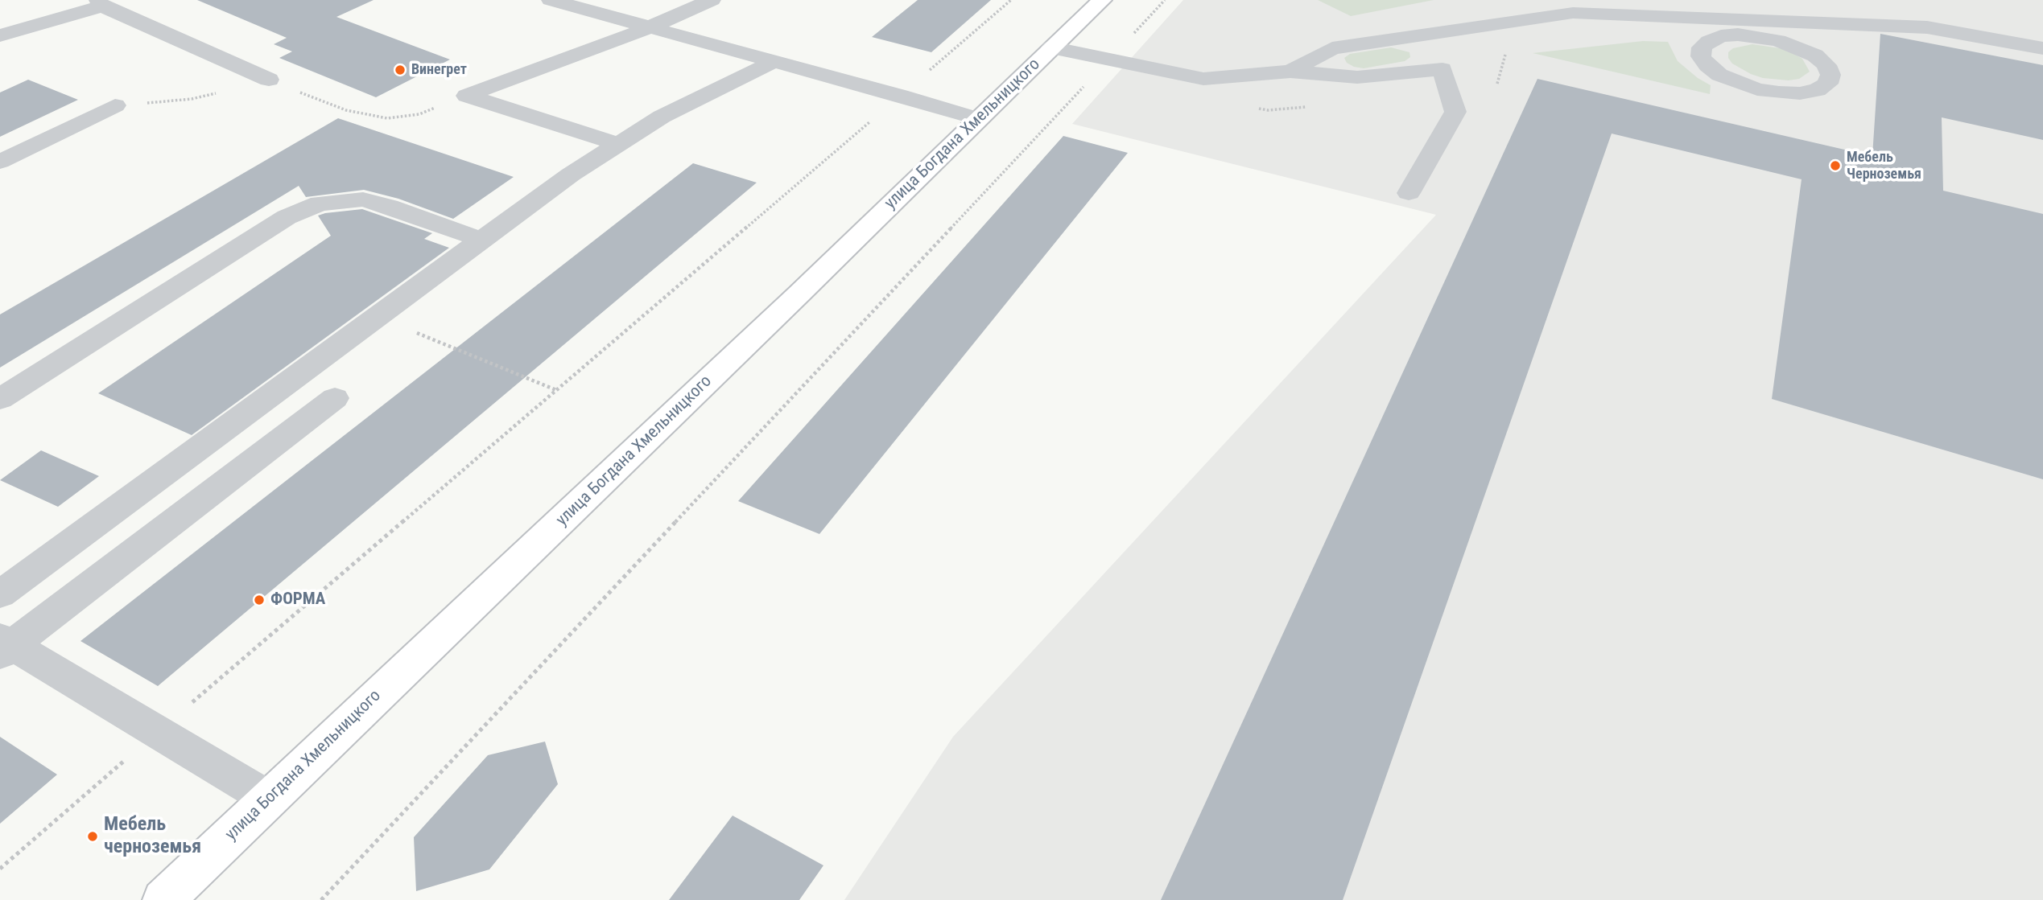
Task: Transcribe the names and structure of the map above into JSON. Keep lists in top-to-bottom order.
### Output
{
  "streets": {
    "main road": ["улица Богдана Хмельницкого"]
  },
  "places": [
    "Винегрет",
    "Мебель Черноземья",
    "ФОРМА",
    "Мебель черноземья"
  ]
}
